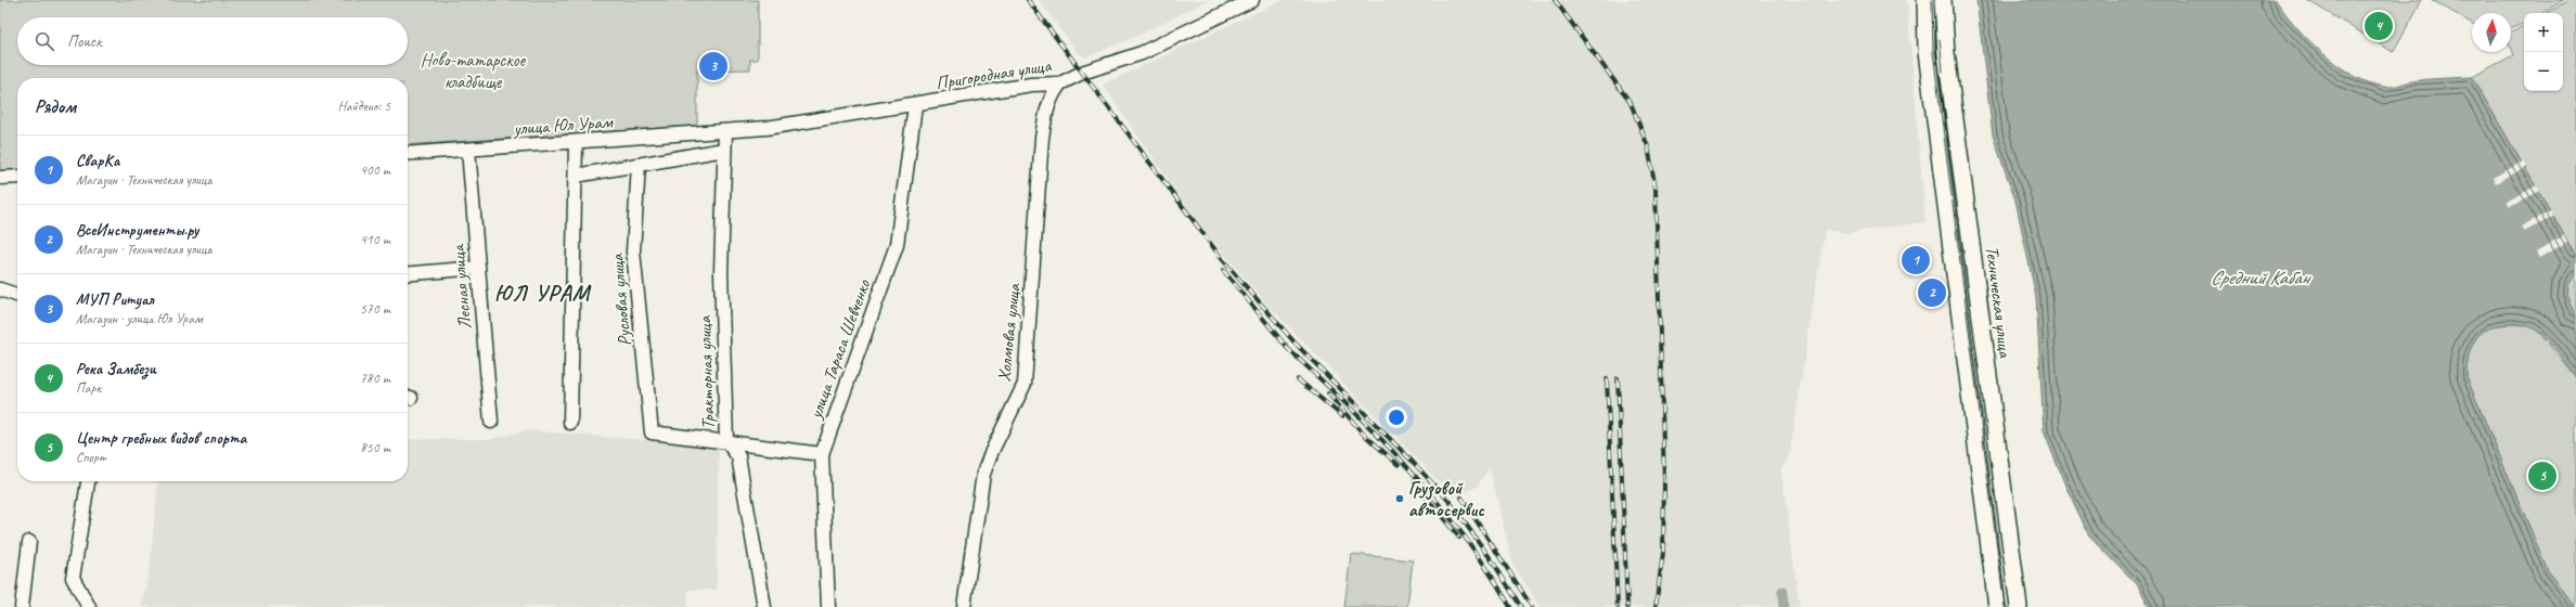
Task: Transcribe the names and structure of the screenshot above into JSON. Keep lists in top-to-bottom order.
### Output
{
  "streets": {
    "main road": ["Техническая улица"],
    "street": [
      "Пригородная улица",
      "улица Юл Урам",
      "Лесная улица",
      "Русловая улица",
      "Холмовая улица",
      "улица Тараса Шевченко",
      "Тракторная улица"
    ]
  },
  "crossings": [
    ["Пригородная улица", "улица Юл Урам"],
    ["Пригородная улица", "Холмовая улица"],
    ["Пригородная улица", "улица Тараса Шевченко"],
    ["Пригородная улица", "Тракторная улица"],
    ["улица Юл Урам", "Лесная улица"],
    ["улица Юл Урам", "Тракторная улица"],
    ["Русловая улица", "Тракторная улица"]
  ],
  "districts": ["ЮЛ УРАМ"],
  "water": ["Средний Кабан"],
  "parks": ["Ново-татарское кладбище"],
  "places": ["Грузовой автосервис"],
  "north": "top",
  "page": {
    "pins": [
      "4",
      "3",
      "1",
      "2",
      "5"
    ],
    "map_buttons": ["+", "−"],
    "search": "Поиск",
    "heading": ["Рядом", "Найдено: 5"],
    "list": [
      {
        "mark": "1",
        "name": "СварКа",
        "note": "Магазин · Техническая улица",
        "value": "400 m"
      },
      {
        "mark": "2",
        "name": "ВсеИнструменты.ру",
        "note": "Магазин · Техническая улица",
        "value": "410 m"
      },
      {
        "mark": "3",
        "name": "МУП Ритуал",
        "note": "Магазин · улица Юл Урам",
        "value": "570 m"
      },
      {
        "mark": "4",
        "name": "Река Замбези",
        "note": "Парк",
        "value": "780 m"
      },
      {
        "mark": "5",
        "name": "Центр гребных видов спорта",
        "note": "Спорт",
        "value": "850 m"
      }
    ]
  }
}
